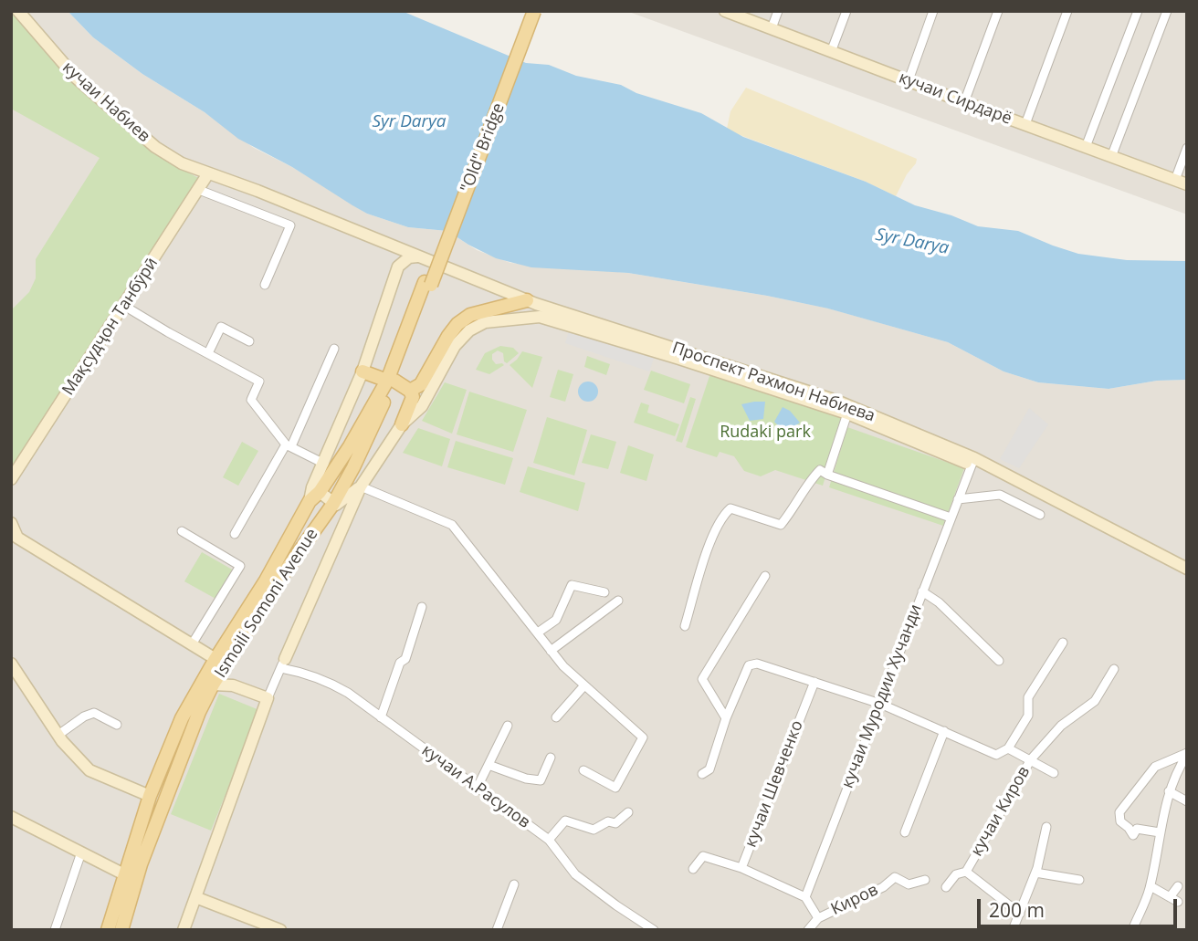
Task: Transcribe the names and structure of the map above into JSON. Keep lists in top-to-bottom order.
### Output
{
  "streets": {
    "main road": [
      "кучаи Сирдарё",
      "кучаи Набиев",
      "\"Old\" Bridge",
      "Мақсудҷон Танбӯрӣ",
      "Проспект Рахмон Набиева",
      "Ismoili Somoni Avenue"
    ],
    "street": [
      "кучаи Муродии Хучанди",
      "кучаи Шевченко",
      "кучаи А.Расулов",
      "кучаи Киров",
      "Киров"
    ]
  },
  "crossings": [
    ["кучаи Набиев", "Мақсудҷон Танбӯрӣ"],
    ["кучаи Набиев", "Проспект Рахмон Набиева"],
    ["Проспект Рахмон Набиева", "кучаи Муродии Хучанди"]
  ],
  "water": ["Syr Darya"],
  "parks": ["Rudaki park"],
  "scale_bar": "200 m"
}
